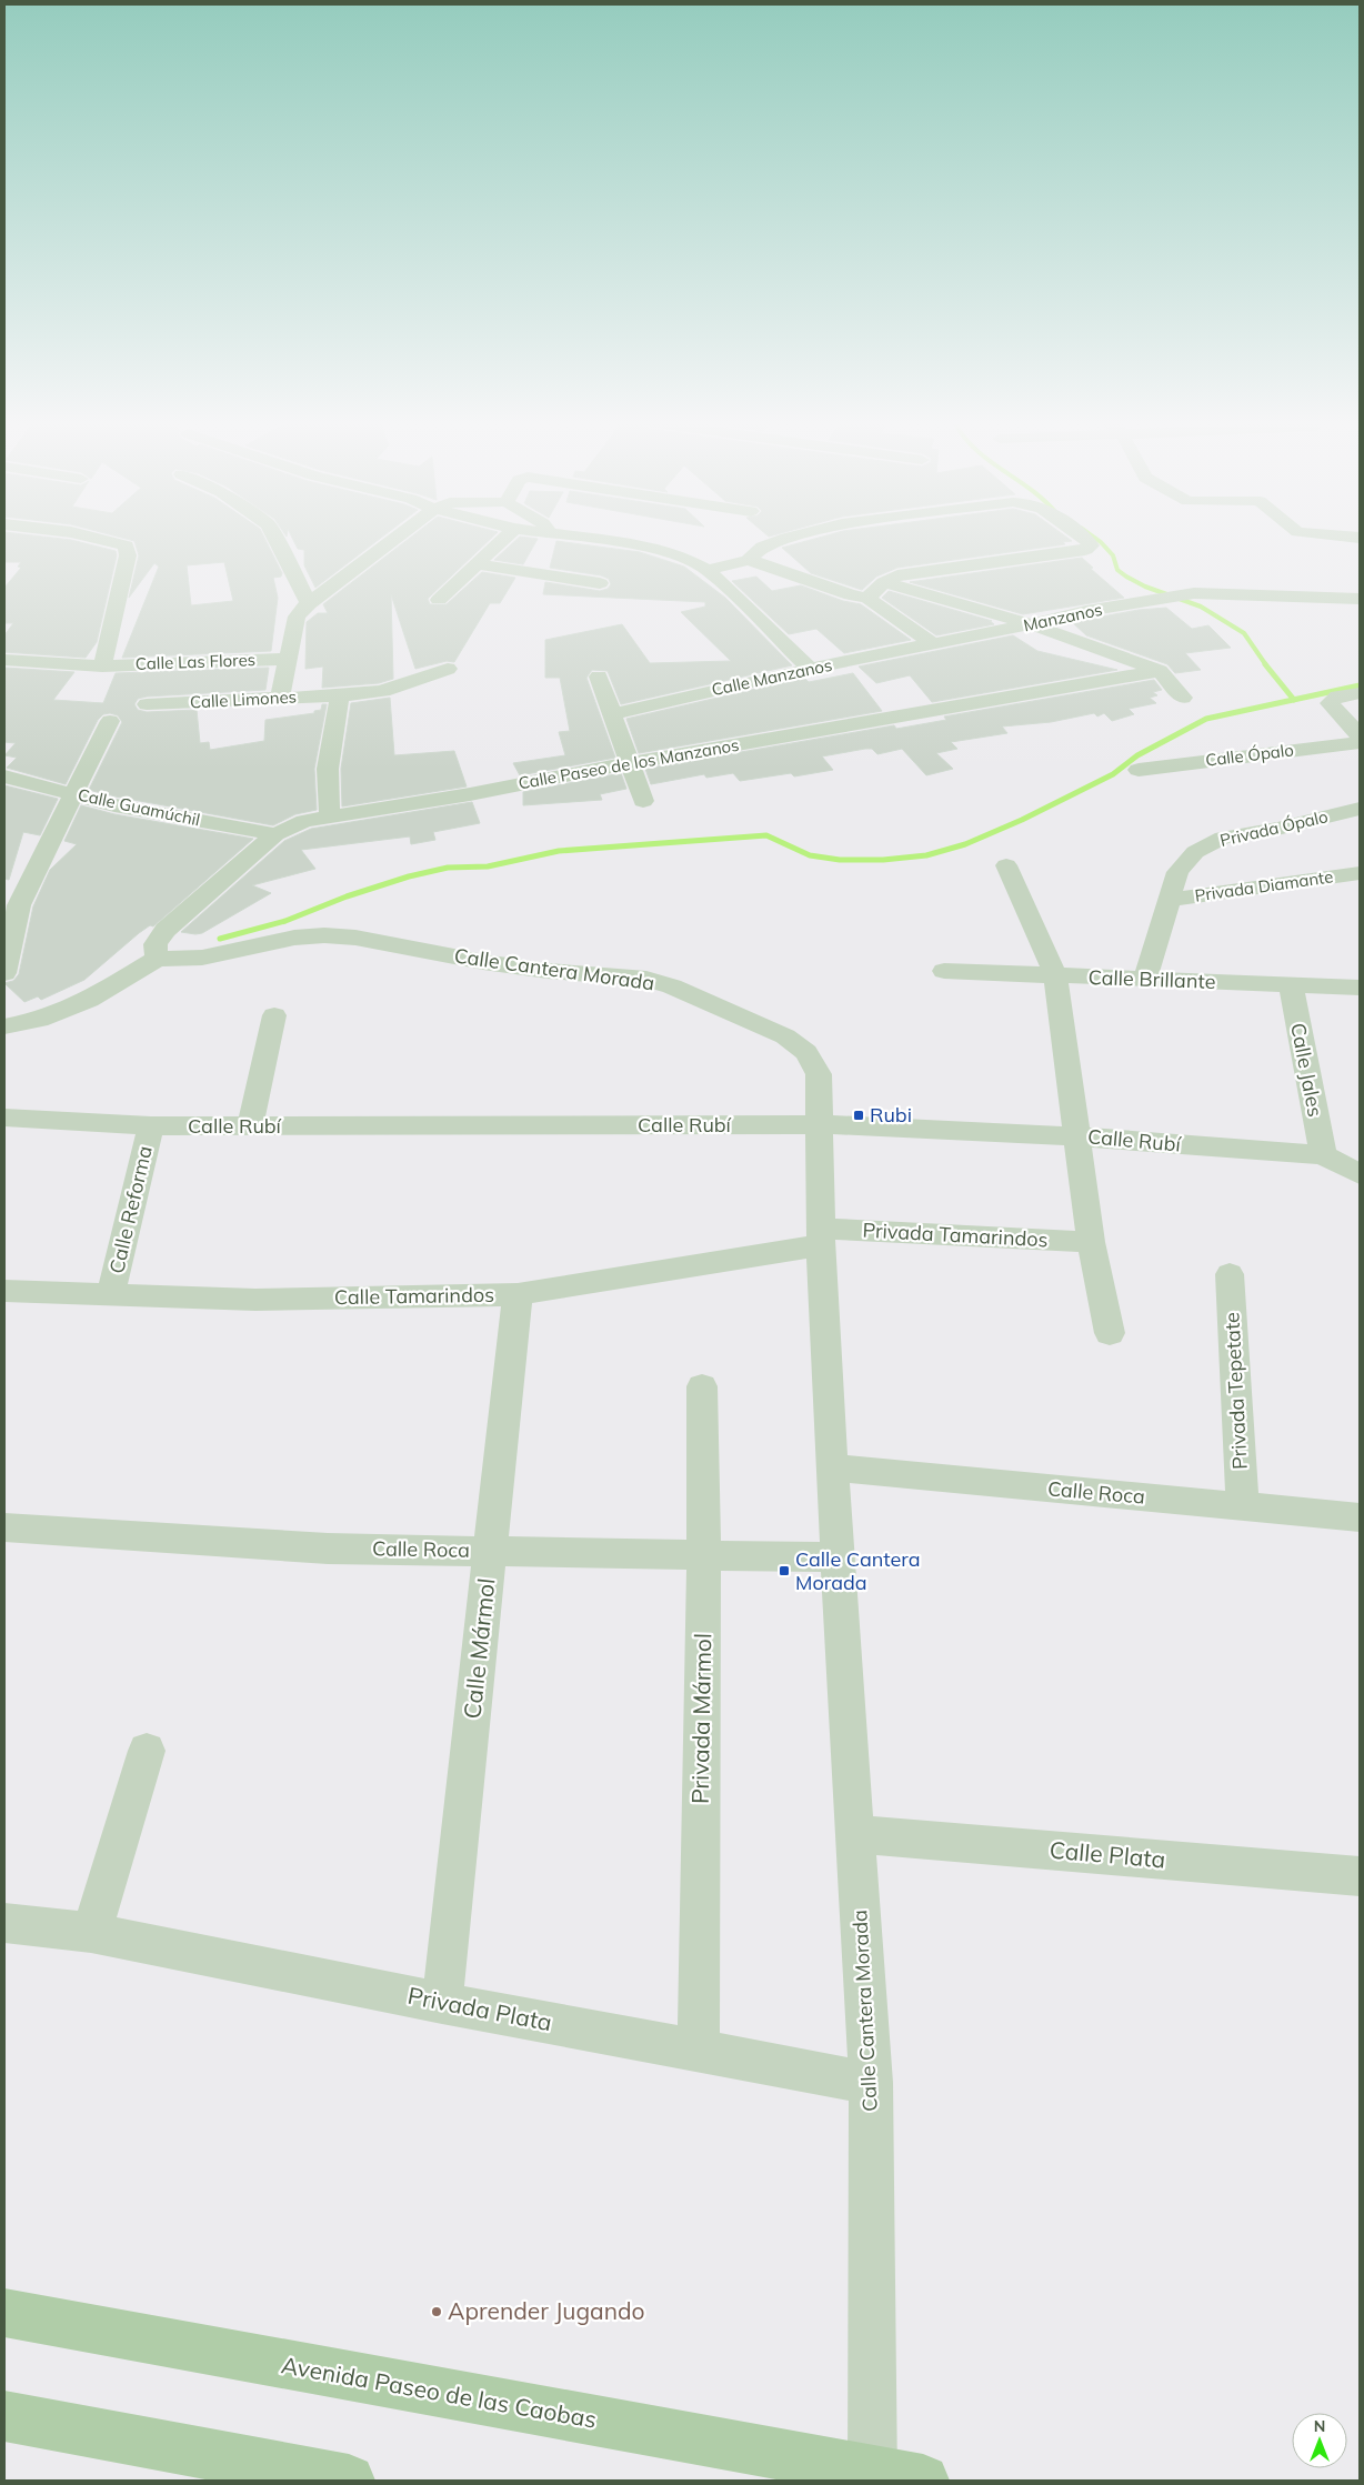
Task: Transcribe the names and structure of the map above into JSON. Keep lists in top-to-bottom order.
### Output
{
  "streets": {
    "main road": ["Avenida Paseo de las Caobas"],
    "street": [
      "Manzanos",
      "Calle Las Flores",
      "Calle Manzanos",
      "Calle Limones",
      "Calle Ópalo",
      "Calle Paseo de los Manzanos",
      "Calle Guamúchil",
      "Privada Ópalo",
      "Privada Diamante",
      "Calle Cantera Morada",
      "Calle Brillante",
      "Calle Jales",
      "Calle Rubí",
      "Calle Reforma",
      "Privada Tamarindos",
      "Calle Tamarindos",
      "Privada Tepetate",
      "Calle Roca",
      "Calle Mármol",
      "Privada Mármol",
      "Calle Plata",
      "Privada Plata"
    ]
  },
  "crossings": [
    ["Manzanos", "Calle Manzanos"],
    ["Calle Paseo de los Manzanos", "Calle Guamúchil"],
    ["Calle Paseo de los Manzanos", "Calle Cantera Morada"],
    ["Privada Ópalo", "Privada Diamante"],
    ["Privada Ópalo", "Calle Brillante"],
    ["Calle Cantera Morada", "Calle Rubí"],
    ["Calle Cantera Morada", "Privada Tamarindos"],
    ["Calle Cantera Morada", "Calle Tamarindos"],
    ["Calle Cantera Morada", "Calle Roca"],
    ["Calle Cantera Morada", "Calle Plata"],
    ["Calle Cantera Morada", "Privada Plata"],
    ["Calle Cantera Morada", "Avenida Paseo de las Caobas"],
    ["Calle Brillante", "Calle Jales"],
    ["Calle Jales", "Calle Rubí"],
    ["Calle Rubí", "Calle Reforma"],
    ["Calle Reforma", "Calle Tamarindos"],
    ["Privada Tamarindos", "Calle Tamarindos"],
    ["Calle Tamarindos", "Calle Mármol"],
    ["Privada Tepetate", "Calle Roca"],
    ["Calle Roca", "Calle Mármol"],
    ["Calle Roca", "Privada Mármol"],
    ["Calle Mármol", "Privada Plata"],
    ["Privada Mármol", "Privada Plata"]
  ],
  "places": {
    "transit": ["Rubi", "Calle Cantera Morada"],
    "other": ["Aprender Jugando"]
  },
  "north": "top"
}
